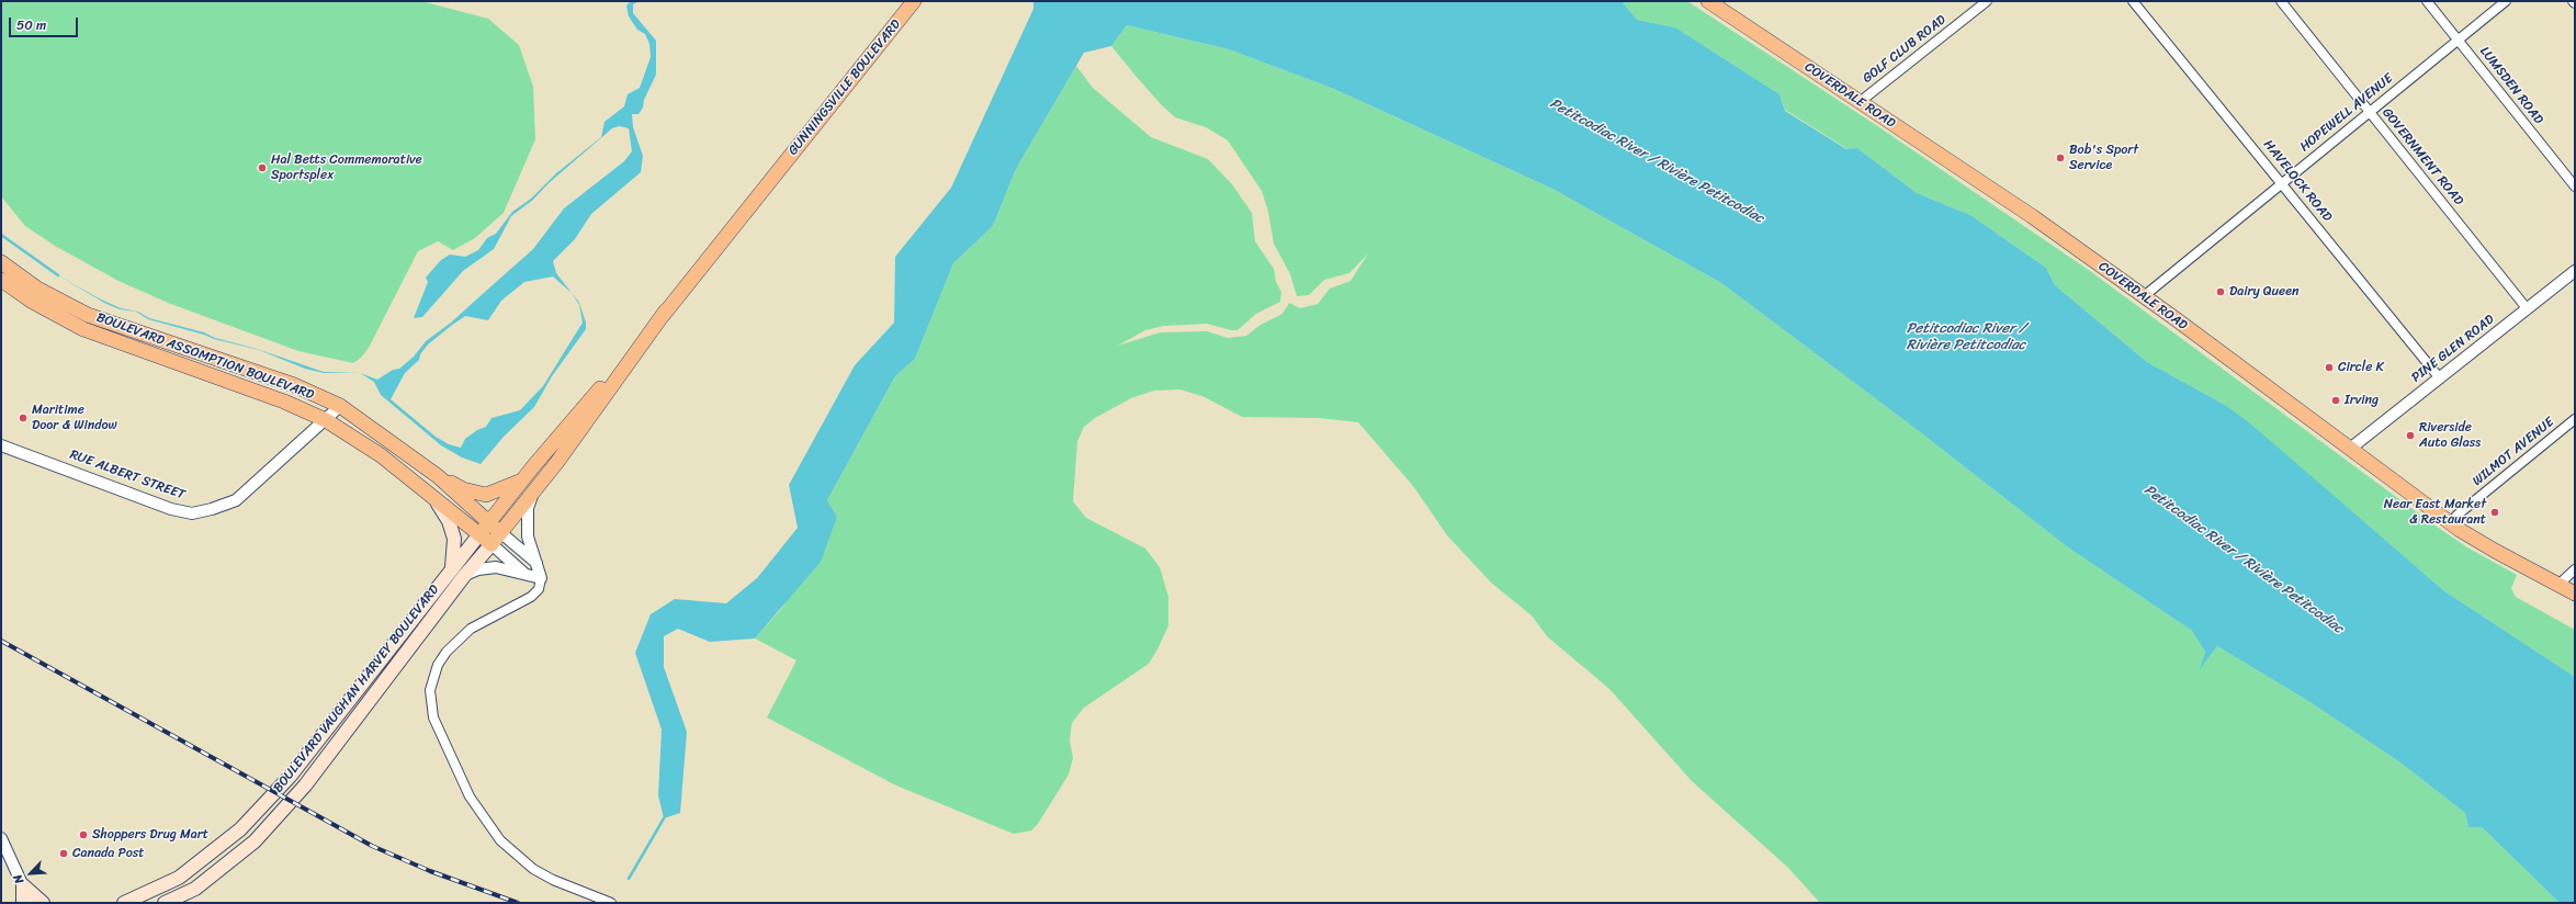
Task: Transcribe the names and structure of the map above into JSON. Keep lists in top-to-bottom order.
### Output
{
  "streets": {
    "main road": [
      "GUNNINGSVILLE BOULEVARD",
      "COVERDALE ROAD",
      "BOULEVARD ASSOMPTION BOULEVARD",
      "BOULEVARD VAUGHAN HARVEY BOULEVARD"
    ],
    "street": [
      "GOLF CLUB ROAD",
      "LUMSDEN ROAD",
      "HOPEWELL AVENUE",
      "GOVERNMENT ROAD",
      "HAVELOCK ROAD",
      "PINE GLEN ROAD",
      "WILMOT AVENUE",
      "RUE ALBERT STREET"
    ]
  },
  "crossings": [
    ["GOLF CLUB ROAD", "COVERDALE ROAD"],
    ["LUMSDEN ROAD", "HOPEWELL AVENUE"],
    ["GUNNINGSVILLE BOULEVARD", "BOULEVARD VAUGHAN HARVEY BOULEVARD"],
    ["COVERDALE ROAD", "HOPEWELL AVENUE"],
    ["COVERDALE ROAD", "PINE GLEN ROAD"],
    ["COVERDALE ROAD", "WILMOT AVENUE"],
    ["HOPEWELL AVENUE", "GOVERNMENT ROAD"],
    ["HOPEWELL AVENUE", "HAVELOCK ROAD"],
    ["GOVERNMENT ROAD", "PINE GLEN ROAD"],
    ["HAVELOCK ROAD", "PINE GLEN ROAD"],
    ["BOULEVARD ASSOMPTION BOULEVARD", "RUE ALBERT STREET"],
    ["BOULEVARD ASSOMPTION BOULEVARD", "BOULEVARD VAUGHAN HARVEY BOULEVARD"]
  ],
  "water": ["Petitcodiac River / Rivière Petitcodiac"],
  "places": [
    "Bob's Sport Service",
    "Hal Betts Commemorative Sportsplex",
    "Dairy Queen",
    "Circle K",
    "Irving",
    "Maritime Door & Window",
    "Riverside Auto Glass",
    "Near East Market & Restaurant",
    "Shoppers Drug Mart",
    "Canada Post"
  ],
  "scale_bar": "50 m",
  "north": "bottom left"
}
